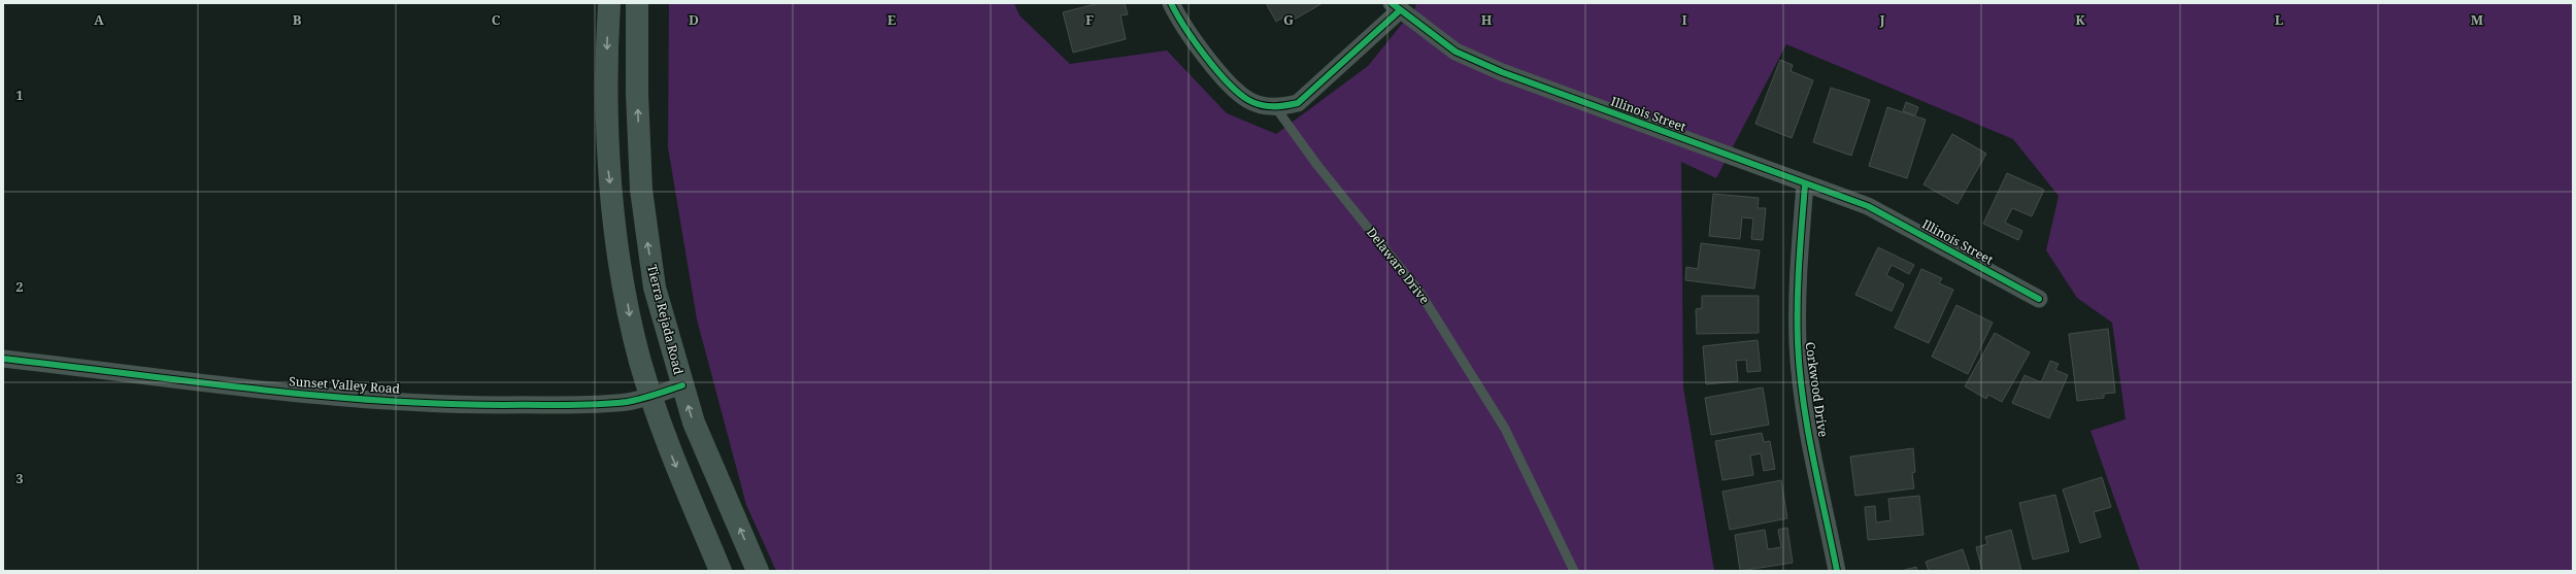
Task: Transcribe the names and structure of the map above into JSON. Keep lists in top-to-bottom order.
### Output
{
  "streets": {
    "main road": ["Tierra Rejada Road"],
    "street": ["Illinois Street", "Sunset Valley Road", "Corkwood Drive"],
    "lane": ["Delaware Drive"]
  },
  "crossings": [
    ["Illinois Street", "Delaware Drive"],
    ["Illinois Street", "Corkwood Drive"],
    ["Tierra Rejada Road", "Sunset Valley Road"]
  ],
  "grid": {
    "columns": [
      "A",
      "B",
      "C",
      "D",
      "E",
      "F",
      "G",
      "H",
      "I",
      "J",
      "K",
      "L",
      "M"
    ],
    "rows": ["1", "2", "3"]
  }
}
